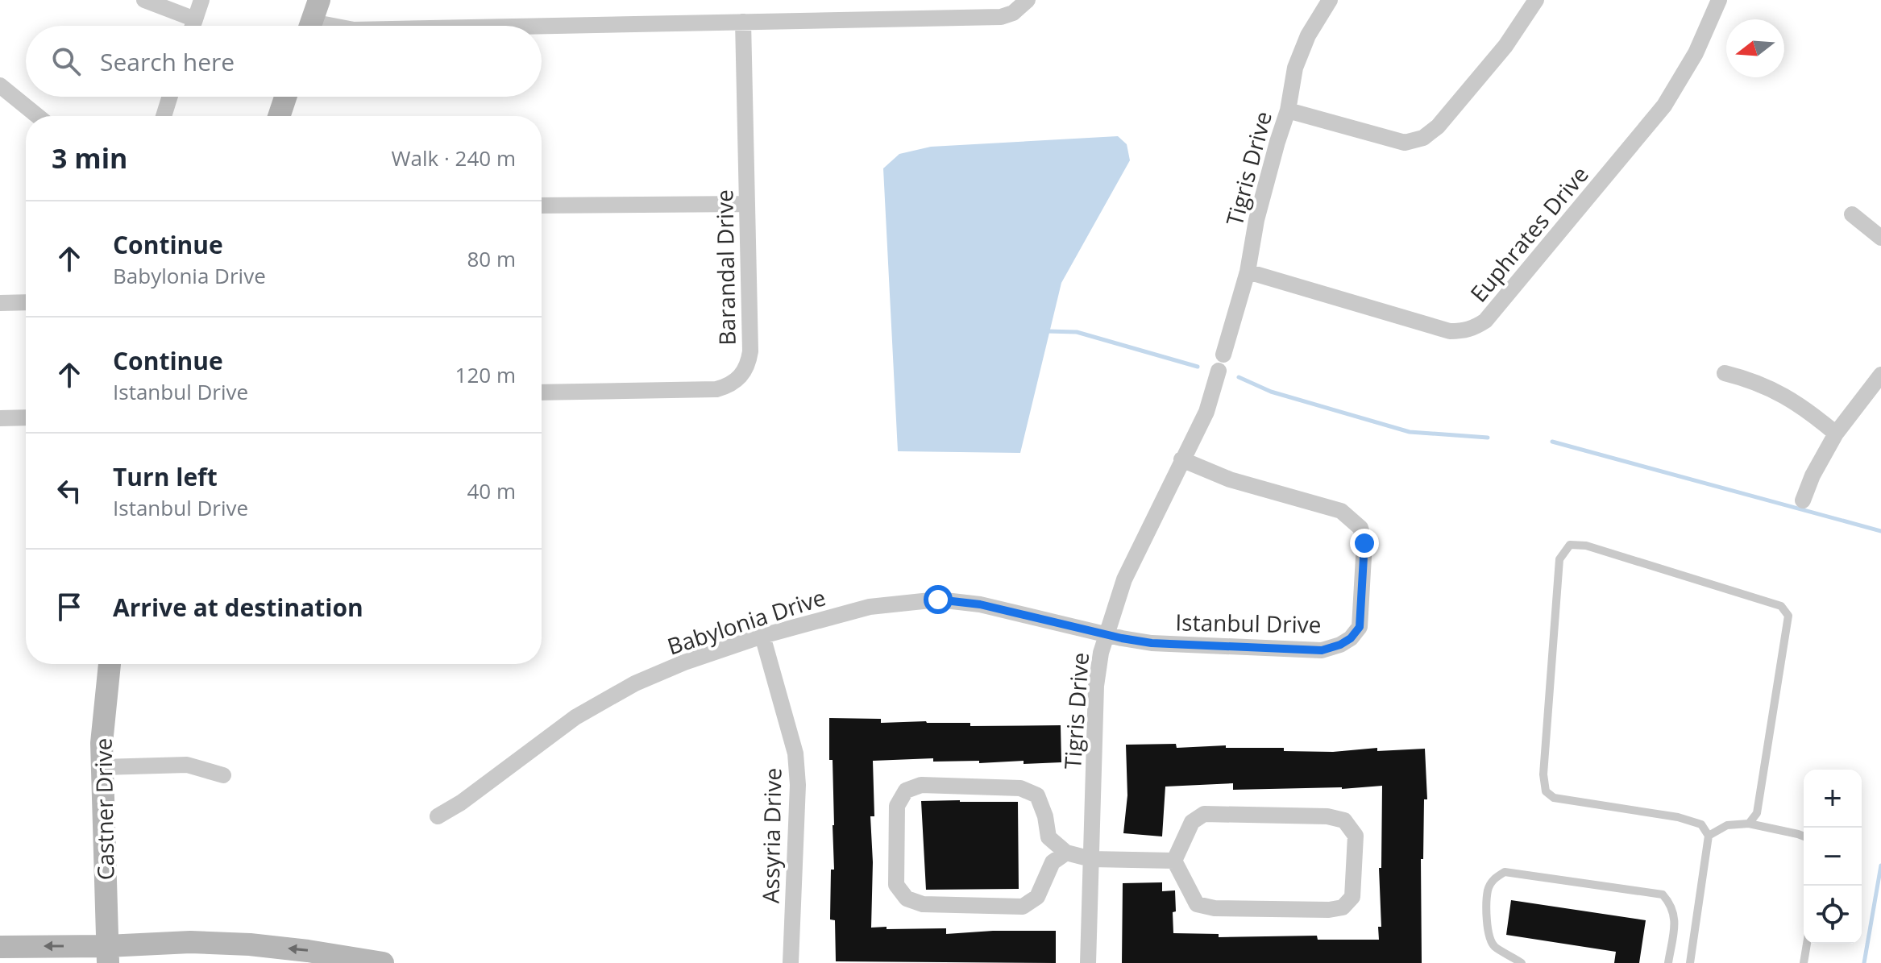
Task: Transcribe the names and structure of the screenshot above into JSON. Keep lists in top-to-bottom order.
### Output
{
  "streets": {
    "main road": ["Castner Drive"],
    "street": [
      "Tigris Drive",
      "Euphrates Drive",
      "Barandal Drive",
      "Babylonia Drive",
      "Istanbul Drive",
      "Assyria Drive"
    ]
  },
  "crossings": [
    ["Tigris Drive", "Euphrates Drive"],
    ["Tigris Drive", "Babylonia Drive"],
    ["Tigris Drive", "Istanbul Drive"],
    ["Babylonia Drive", "Istanbul Drive"],
    ["Babylonia Drive", "Assyria Drive"]
  ],
  "north": "left",
  "page": {
    "search": "Search here",
    "heading": ["3 min", "Walk · 240 m"],
    "list": [
      ["Continue", "Babylonia Drive", "80 m"],
      ["Continue", "Istanbul Drive", "120 m"],
      ["Turn left", "Istanbul Drive", "40 m"],
      "Arrive at destination"
    ],
    "map_buttons": ["+", "−"]
  }
}
